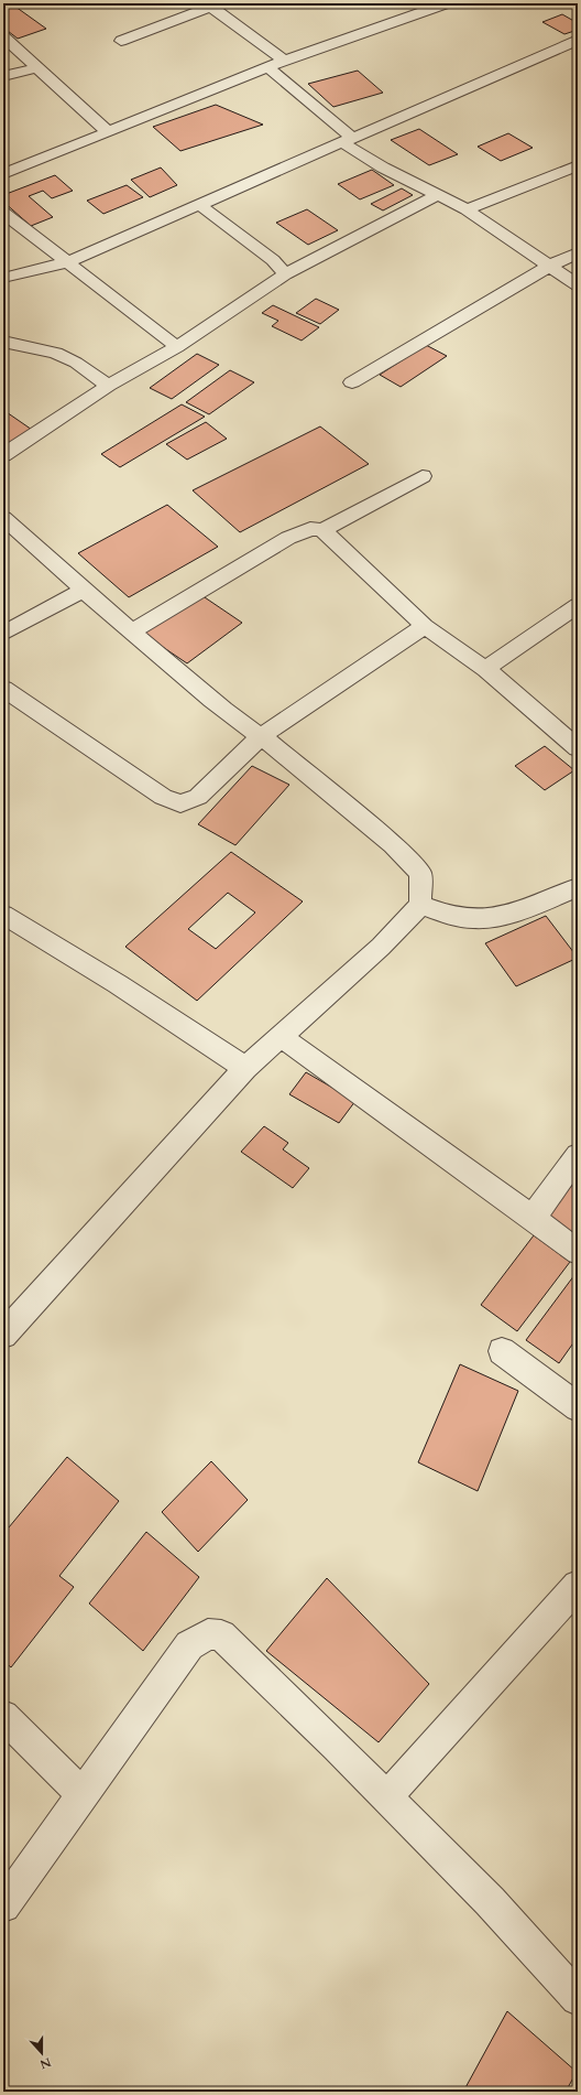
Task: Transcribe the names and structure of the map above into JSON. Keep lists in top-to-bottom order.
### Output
{
  "north": "bottom"
}
